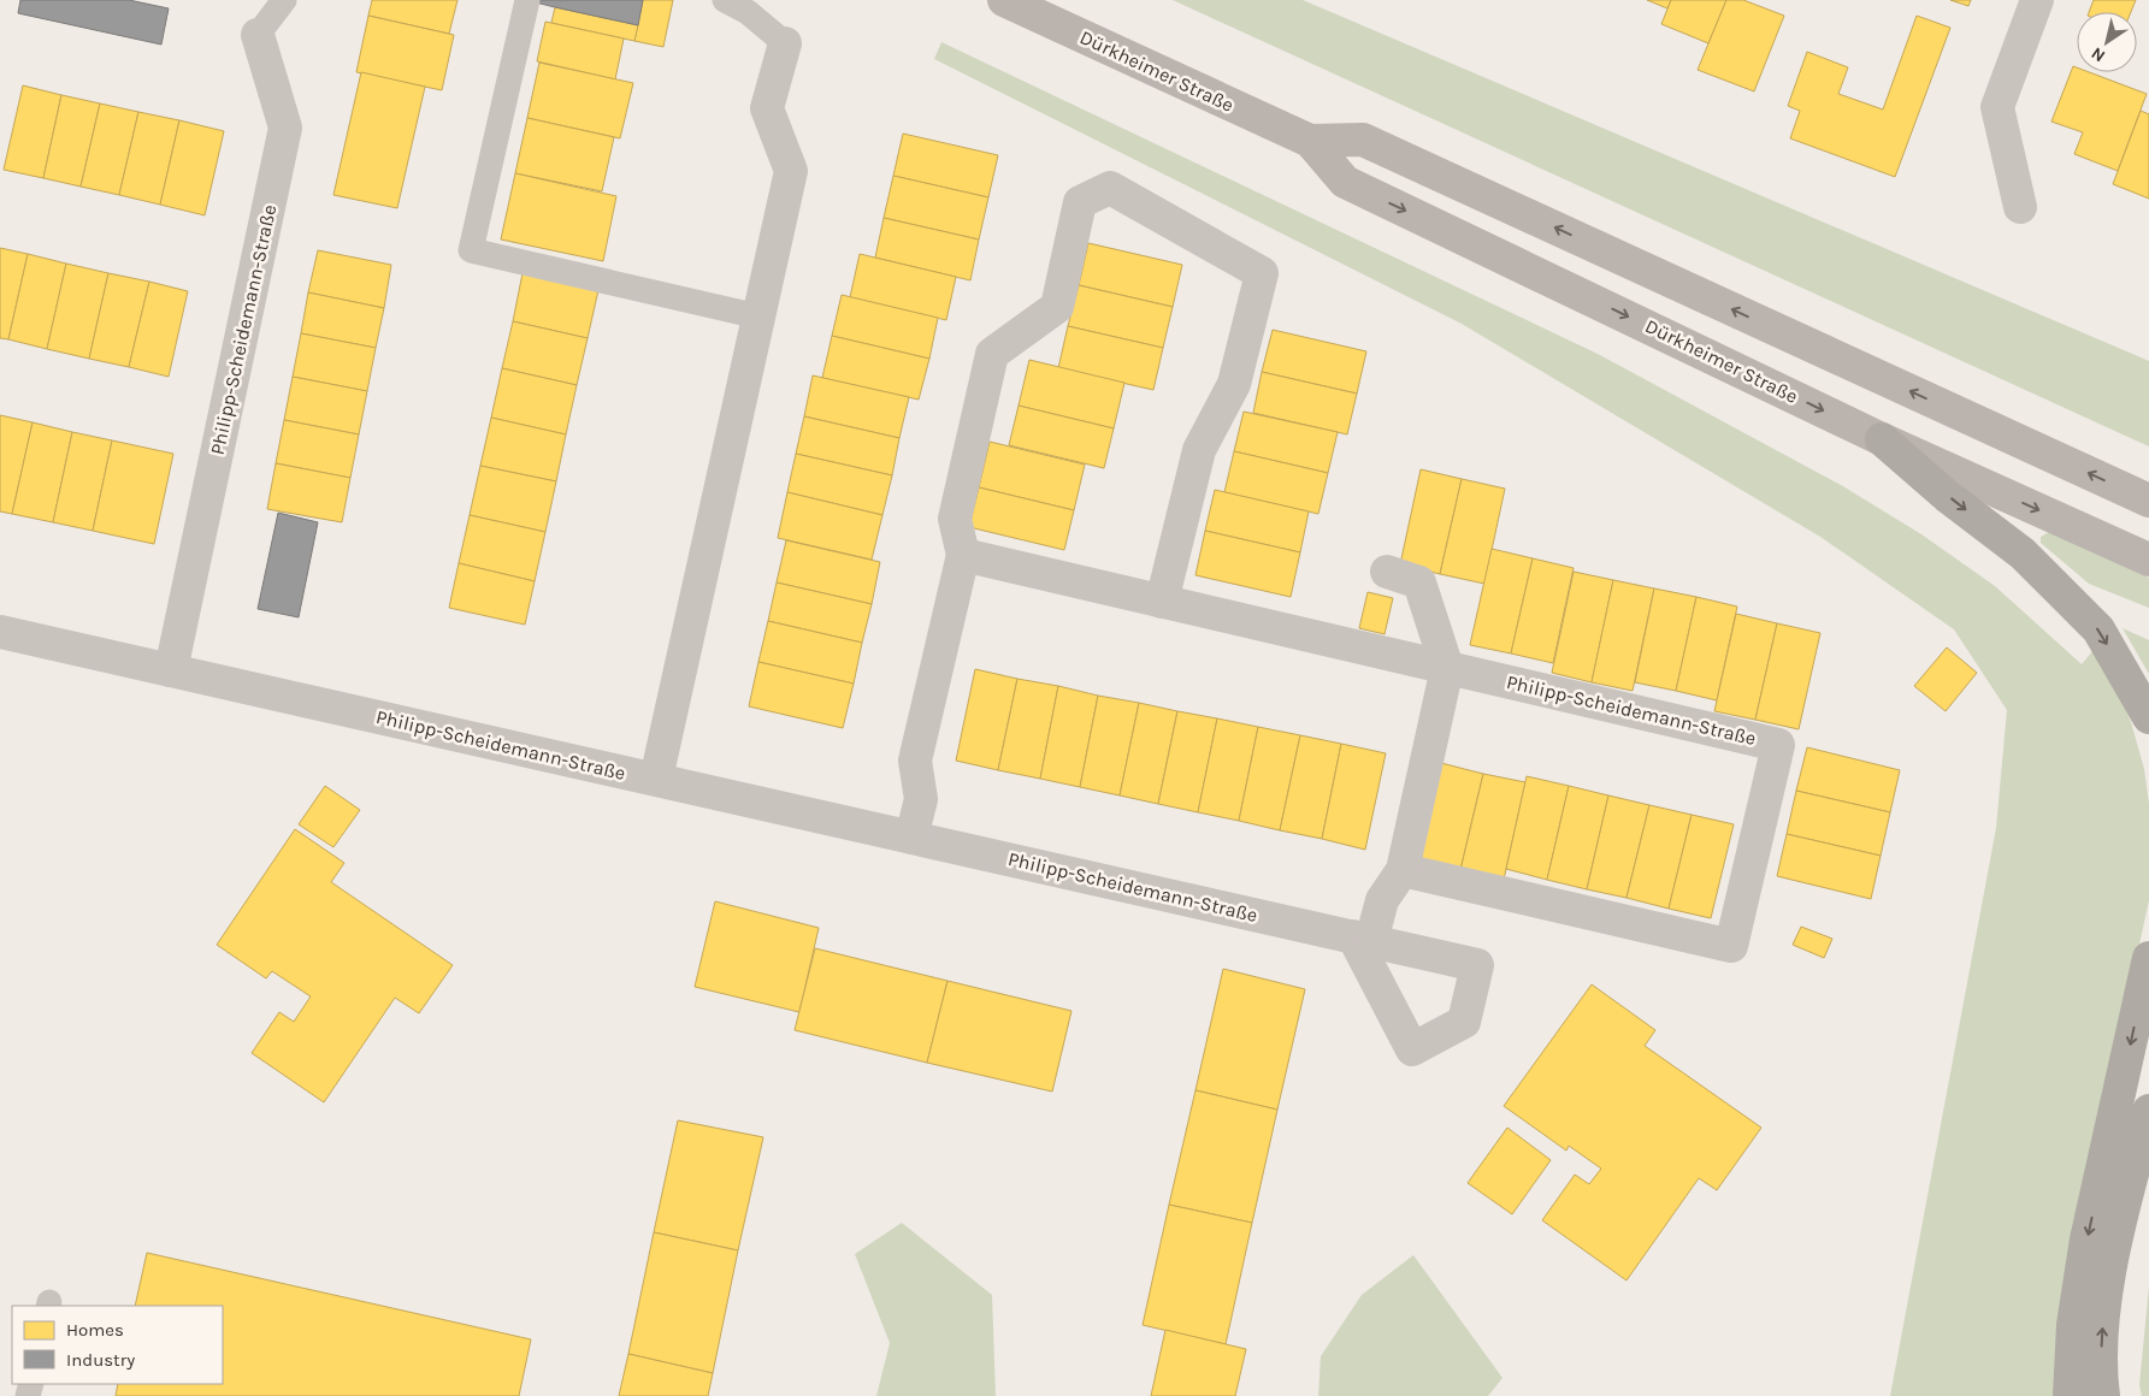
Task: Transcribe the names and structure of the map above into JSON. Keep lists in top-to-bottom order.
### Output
{
  "streets": {
    "street": ["Dürkheimer Straße", "Philipp-Scheidemann-Straße"]
  },
  "legend": ["Homes", "Industry"],
  "north": "bottom left"
}
